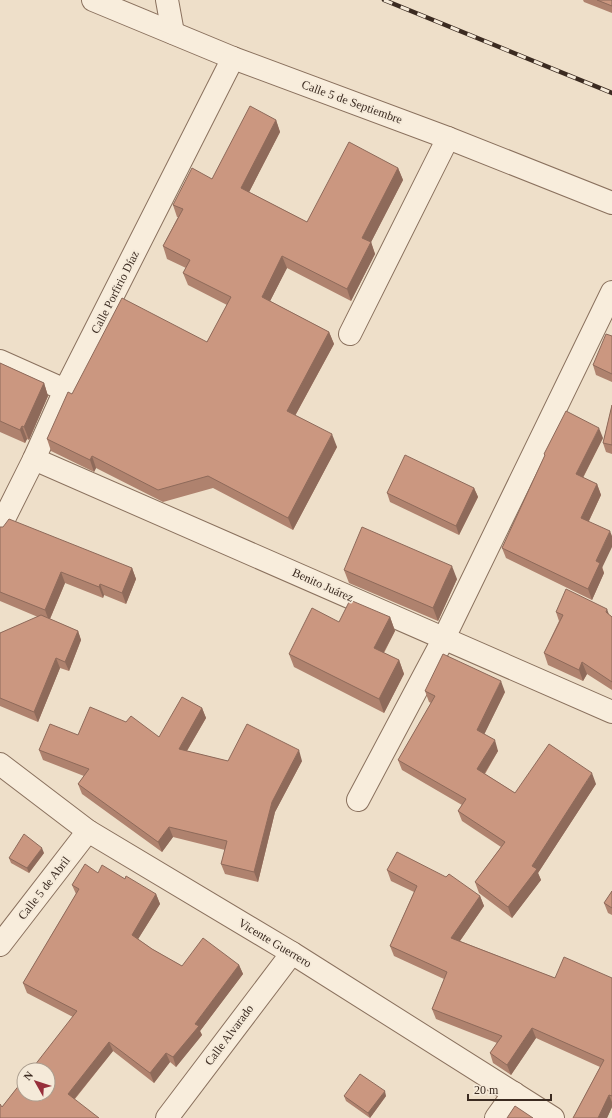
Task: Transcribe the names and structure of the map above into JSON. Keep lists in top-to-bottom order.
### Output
{
  "streets": {
    "street": [
      "Calle 5 de Septiembre",
      "Calle Porfirio Díaz",
      "Benito Juárez",
      "Calle 5 de Abril",
      "Vicente Guerrero",
      "Calle Alvarado"
    ]
  },
  "crossings": [
    ["Calle 5 de Septiembre", "Calle Porfirio Díaz"],
    ["Calle Porfirio Díaz", "Benito Juárez"],
    ["Calle 5 de Abril", "Vicente Guerrero"],
    ["Vicente Guerrero", "Calle Alvarado"]
  ],
  "scale_bar": "20 m",
  "north": "top left"
}
